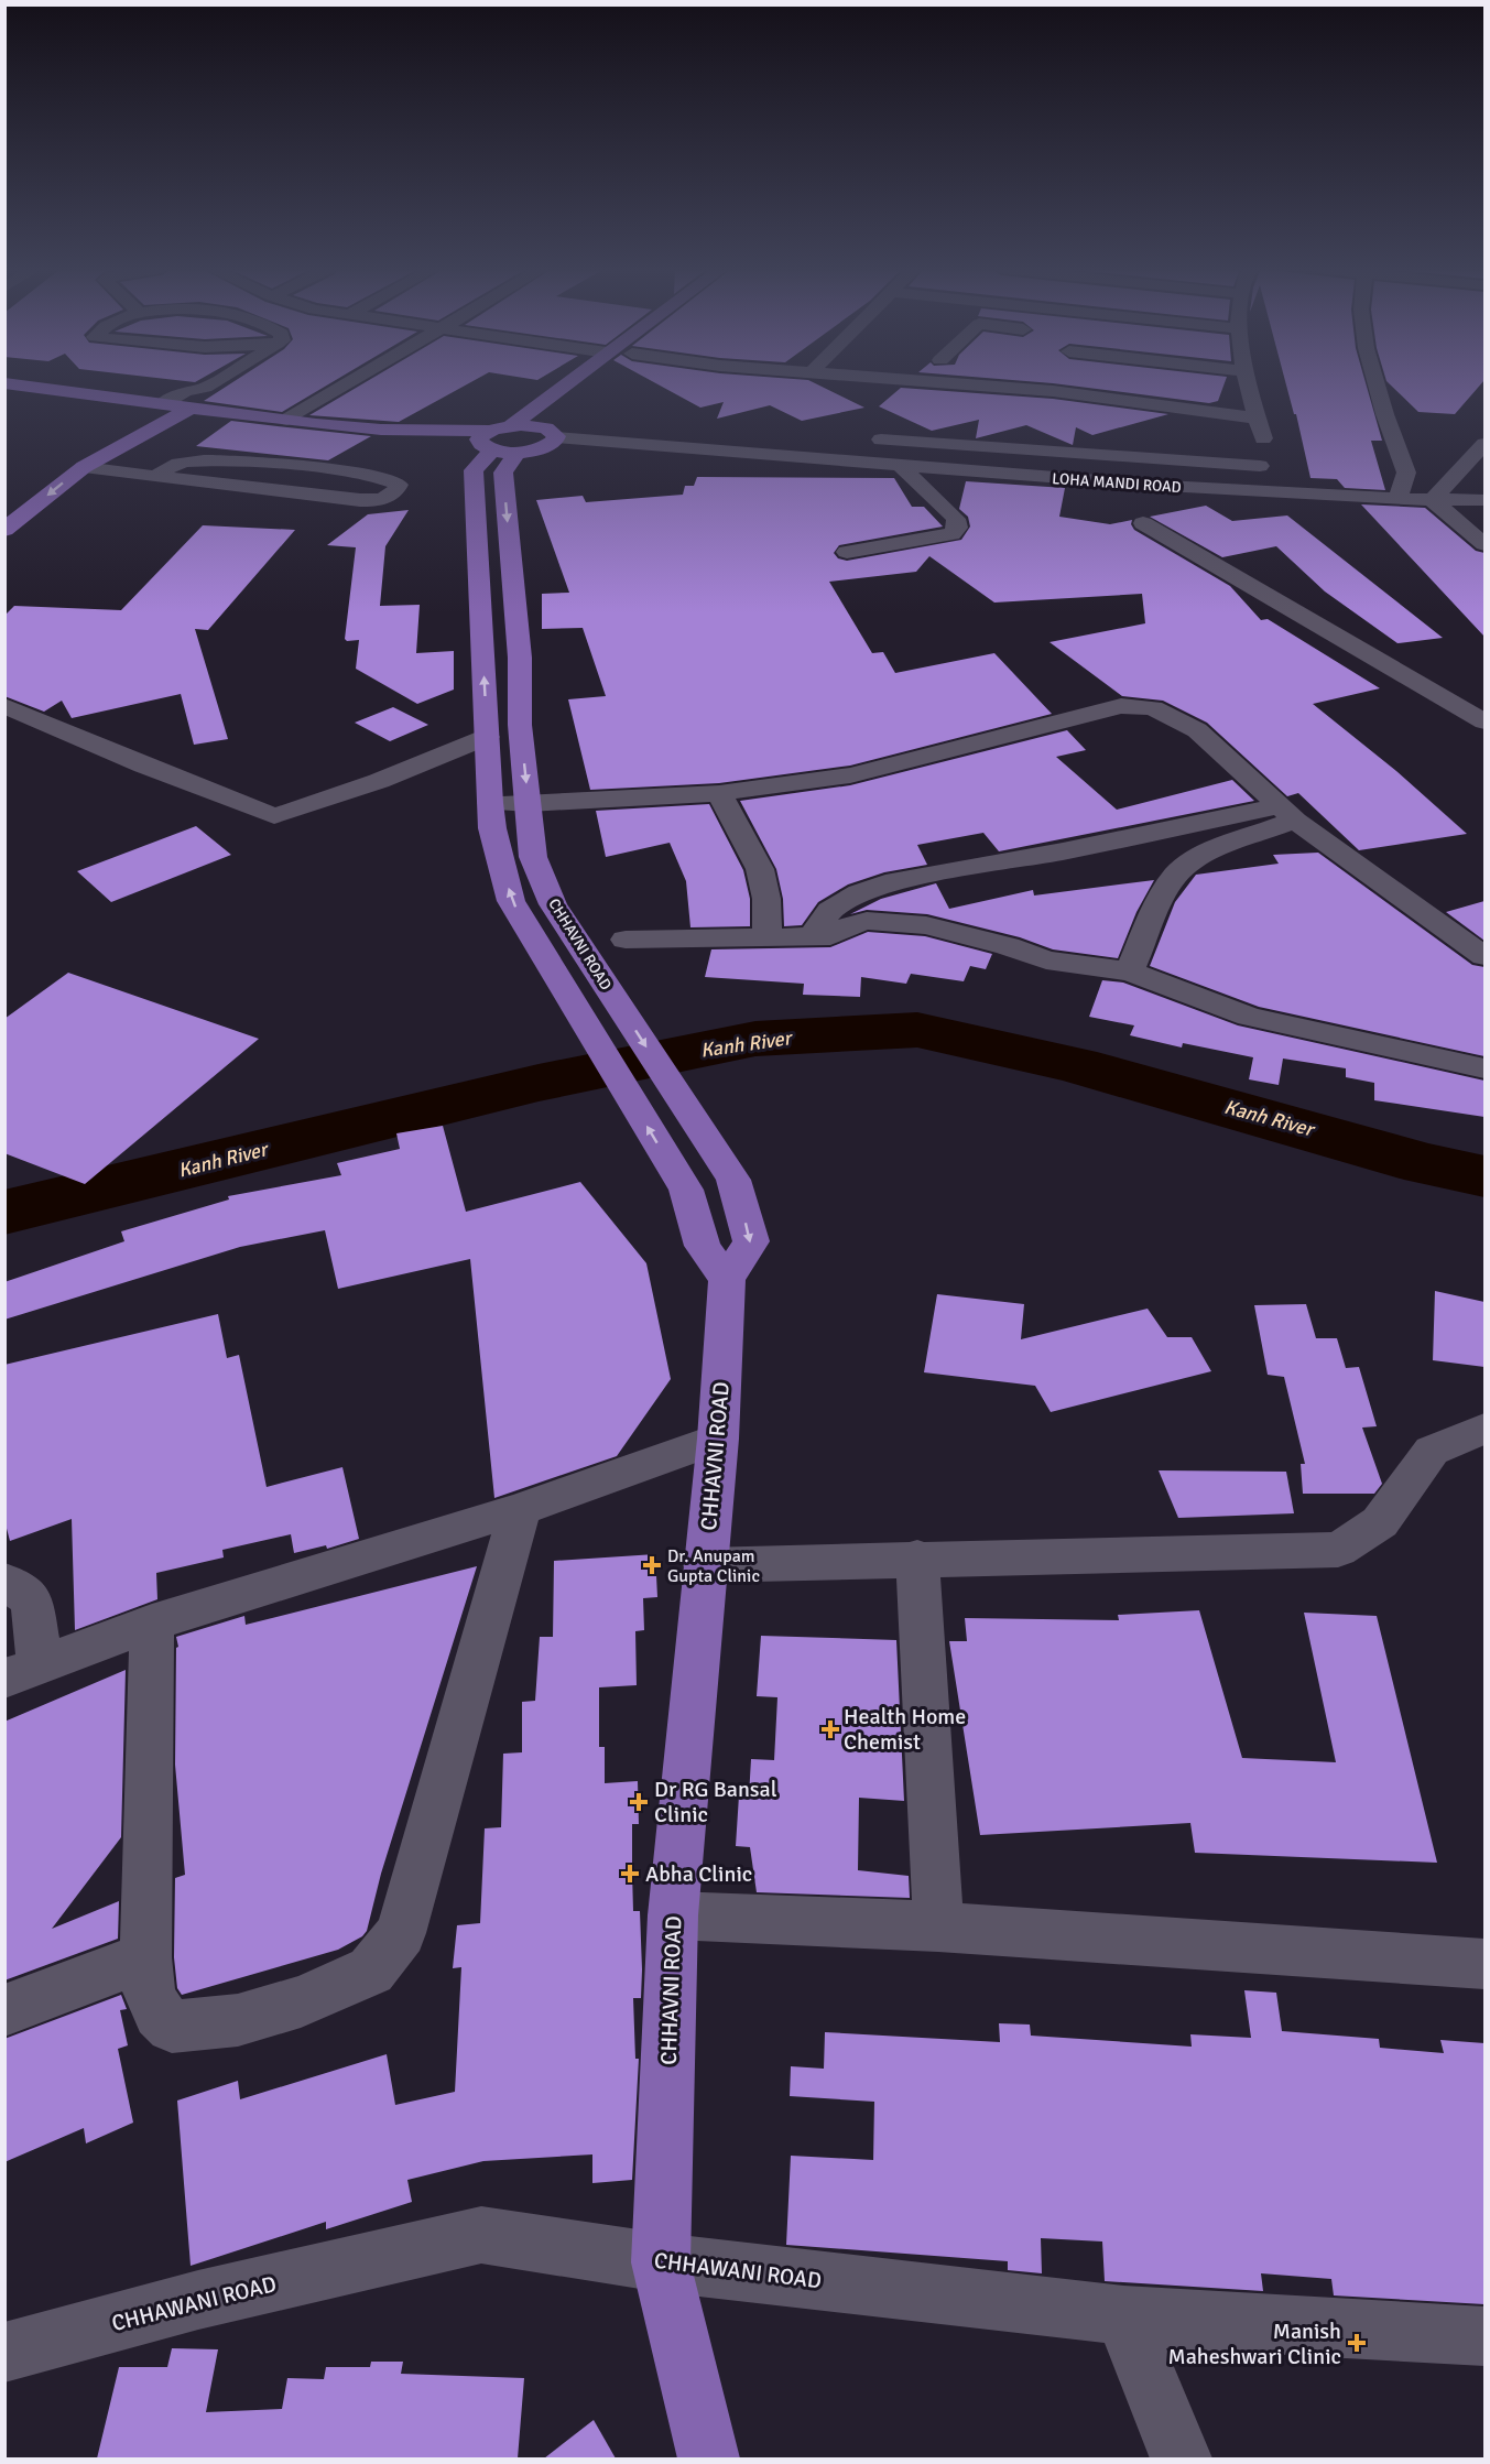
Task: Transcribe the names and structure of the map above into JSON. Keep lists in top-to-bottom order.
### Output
{
  "streets": {
    "main road": ["CHHAVNI ROAD"],
    "street": ["LOHA MANDI ROAD", "CHHAWANI ROAD"]
  },
  "crossings": [
    ["CHHAVNI ROAD", "CHHAWANI ROAD"]
  ],
  "water": ["Kanh River"],
  "places": {
    "health": [
      "Dr. Anupam Gupta Clinic",
      "Health Home Chemist",
      "Dr RG Bansal Clinic",
      "Abha Clinic",
      "Manish Maheshwari Clinic"
    ]
  }
}
